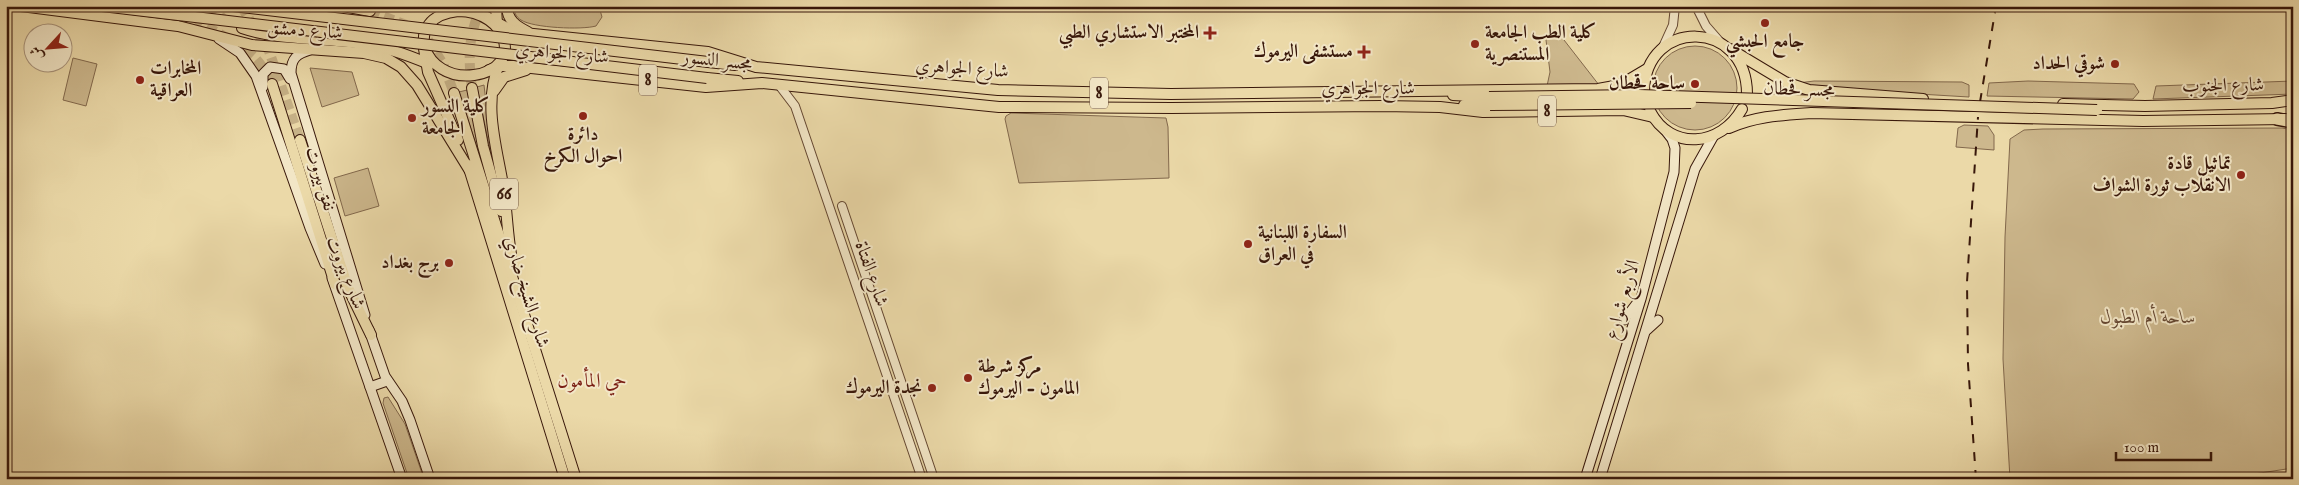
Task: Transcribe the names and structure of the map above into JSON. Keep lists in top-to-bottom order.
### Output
{
  "streets": {
    "main road": [
      "شارع دمشق",
      "شارع الجواهري",
      "مجسر النسور",
      "8",
      "شارع الجنوب",
      "مجسر قحطان",
      "نفق بيروت",
      "66",
      "شارع بيروت",
      "شارع الشيخ ضاري",
      "الأربع شوارع"
    ],
    "street": ["شارع الفتاة"]
  },
  "crossings": [
    ["شارع دمشق", "شارع بيروت"],
    ["شارع دمشق", "شارع الشيخ ضاري"],
    ["شارع الجواهري", "مجسر النسور"],
    ["شارع الجواهري", "8"],
    ["شارع الجواهري", "مجسر قحطان"],
    ["شارع الجواهري", "شارع الفتاة"],
    ["شارع الجواهري", "شارع الشيخ ضاري"],
    ["8", "مجسر قحطان"],
    ["شارع الجنوب", "مجسر قحطان"],
    ["نفق بيروت", "شارع بيروت"]
  ],
  "districts": ["حي المأمون"],
  "parks": ["ساحة أم الطبول"],
  "places": {
    "other": [
      "جامع الحبشي",
      "كلية الطب الجامعة المستنصرية",
      "شوقي الحداد",
      "المخابرات العراقية",
      "ساحة قحطان",
      "دائرة احوال الكرخ",
      "كلية النسور الجامعة",
      "تماثيل قادة الانقلاب ثورة الشواف",
      "السفارة اللبنانية في العراق",
      "برج بغداد",
      "مركز شرطة المامون - اليرموك",
      "نجدة اليرموك"
    ],
    "health": ["المختبر الاستشاري الطبي", "مستشفى اليرموك"]
  },
  "scale_bar": "100 m",
  "north": "bottom left"
}
